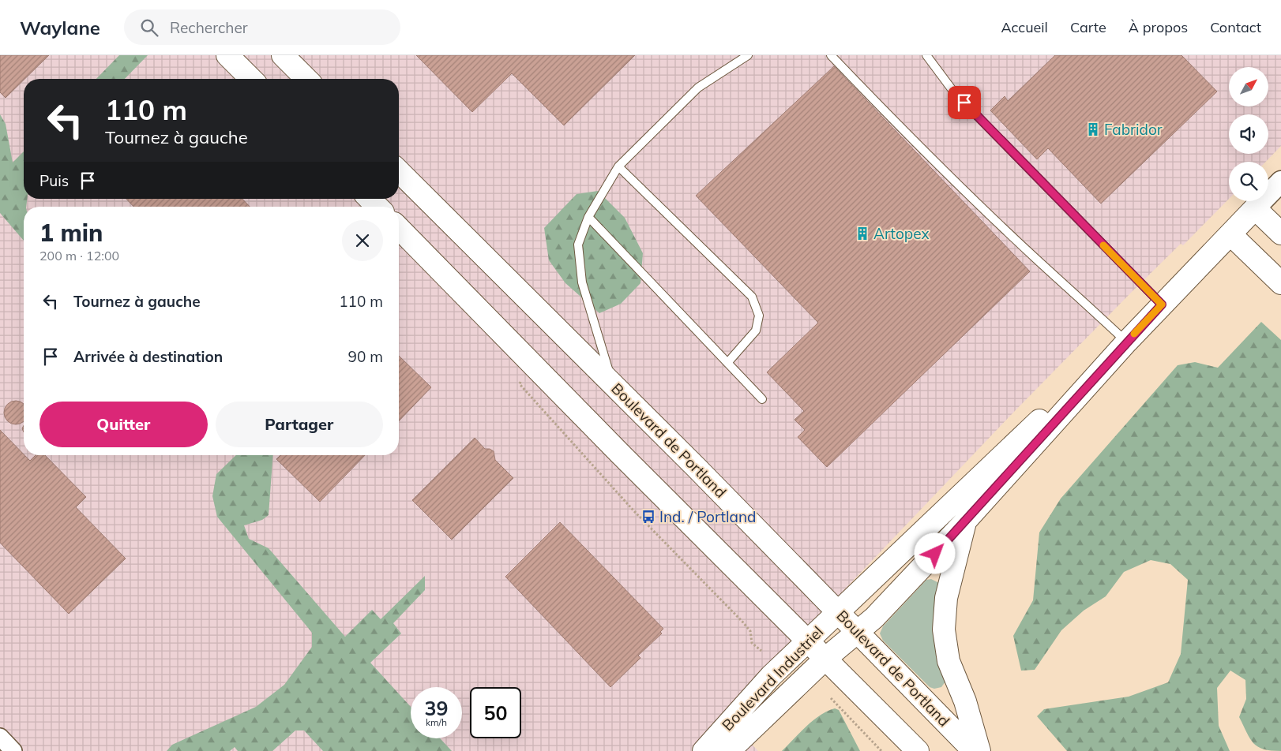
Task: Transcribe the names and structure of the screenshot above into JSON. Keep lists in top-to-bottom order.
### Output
{
  "streets": {
    "main road": ["Boulevard de Portland", "Boulevard Industriel"]
  },
  "crossings": [
    ["Boulevard de Portland", "Boulevard Industriel"]
  ],
  "places": {
    "building": ["Fabridor", "Artopex"],
    "bus stop": ["Ind. / Portland"]
  },
  "north": "top right",
  "page": {
    "header": "Waylane",
    "search": "Rechercher",
    "nav": [
      "Accueil",
      "Carte",
      "À propos",
      "Contact"
    ],
    "turn": ["110 m", "Tournez à gauche"],
    "then": "Puis",
    "heading": ["1 min", "200 m · 12:00"],
    "list": [
      {
        "name": "Tournez à gauche",
        "value": "110 m"
      },
      {
        "name": "Arrivée à destination",
        "value": "90 m"
      }
    ],
    "buttons": ["Quitter", "Partager"],
    "speed": "39 km/h",
    "limit": "50"
  }
}
